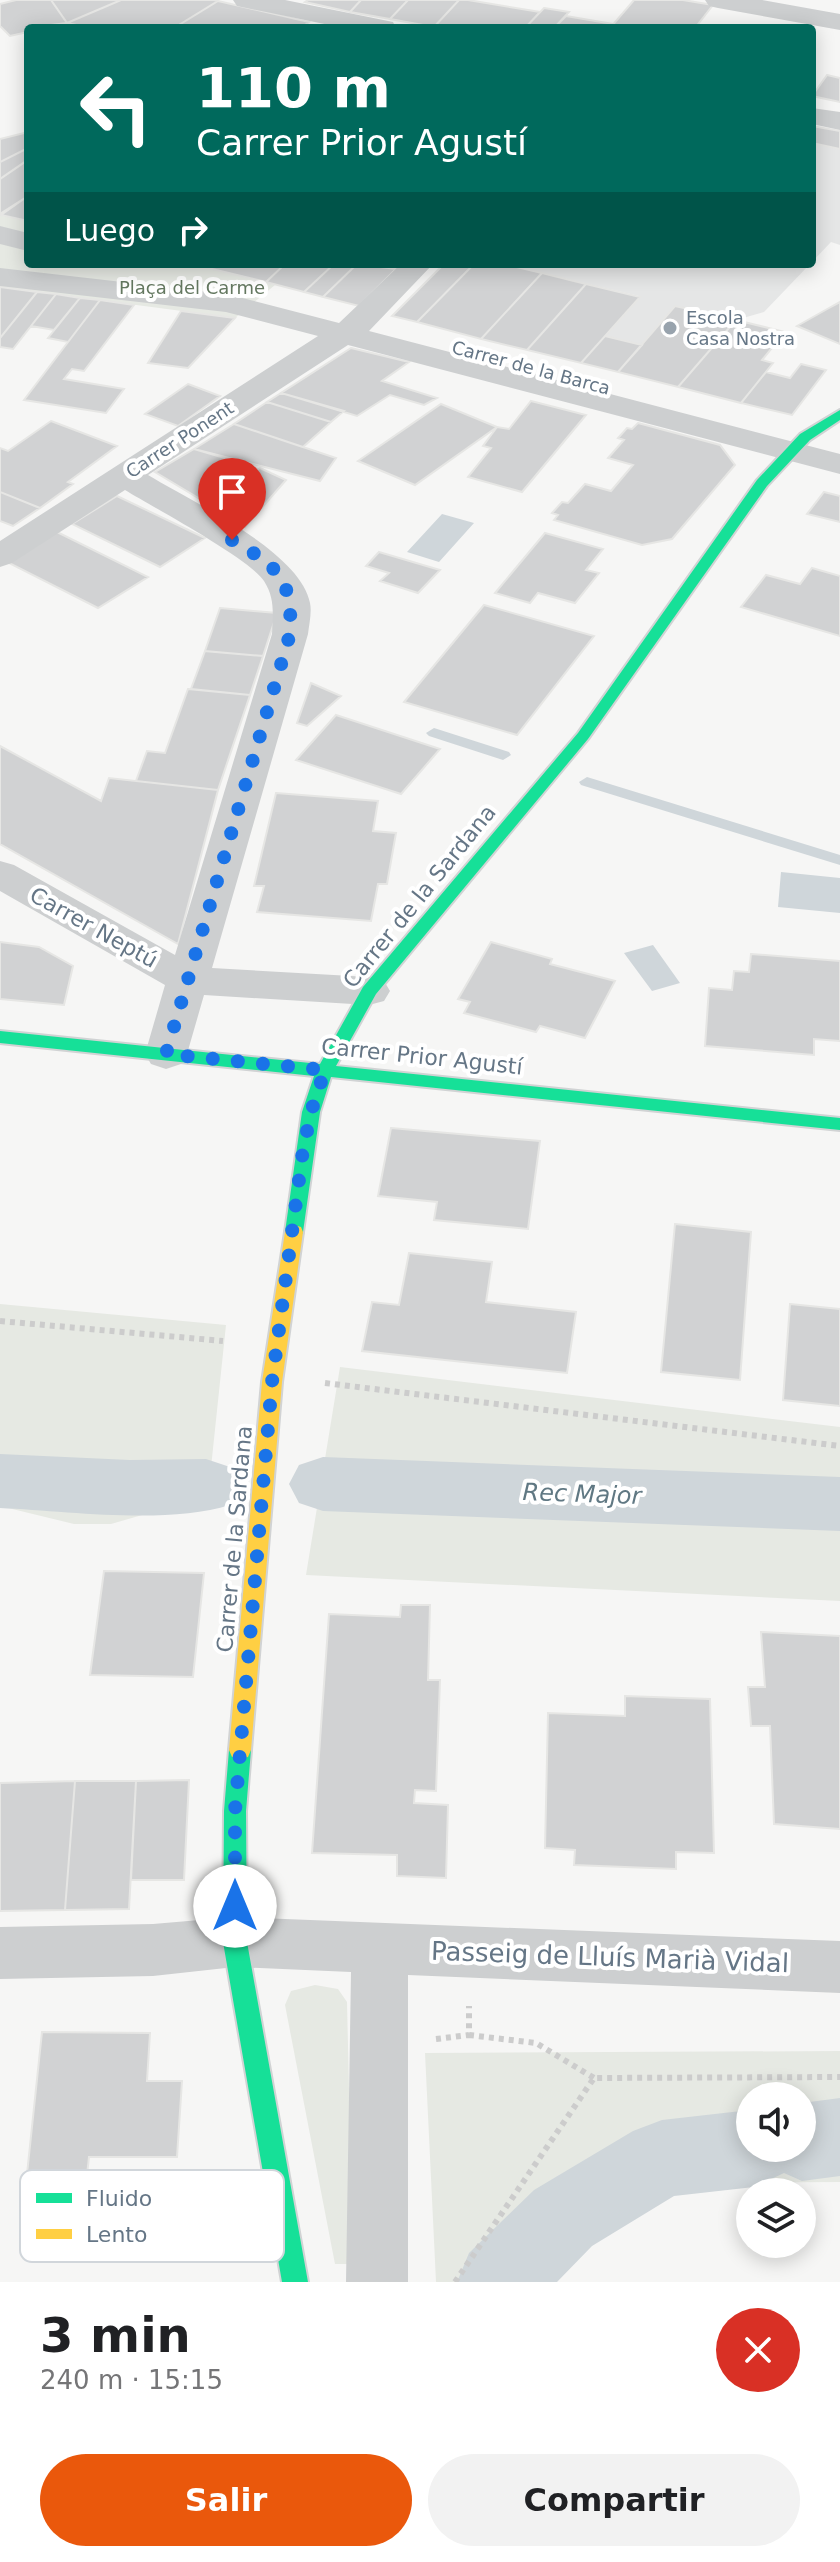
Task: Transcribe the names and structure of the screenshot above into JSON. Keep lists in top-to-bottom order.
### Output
{
  "streets": {
    "street": [
      "Carrer de la Barca",
      "Carrer Ponent",
      "Carrer de la Sardana",
      "Carrer Neptú",
      "Carrer Prior Agustí",
      "Passeig de Lluís Marià Vidal"
    ]
  },
  "crossings": [
    ["Carrer de la Barca", "Carrer Ponent"],
    ["Carrer de la Barca", "Carrer de la Sardana"],
    ["Carrer de la Sardana", "Carrer Prior Agustí"],
    ["Carrer de la Sardana", "Passeig de Lluís Marià Vidal"]
  ],
  "water": ["Rec Major"],
  "parks": ["Plaça del Carme"],
  "places": ["Escola Casa Nostra"],
  "legend": ["Fluido", "Lento"],
  "page": {
    "turn": ["110 m", "Carrer Prior Agustí"],
    "then": "Luego",
    "heading": ["3 min", "240 m · 15:15"],
    "buttons": ["Salir", "Compartir"]
  }
}
